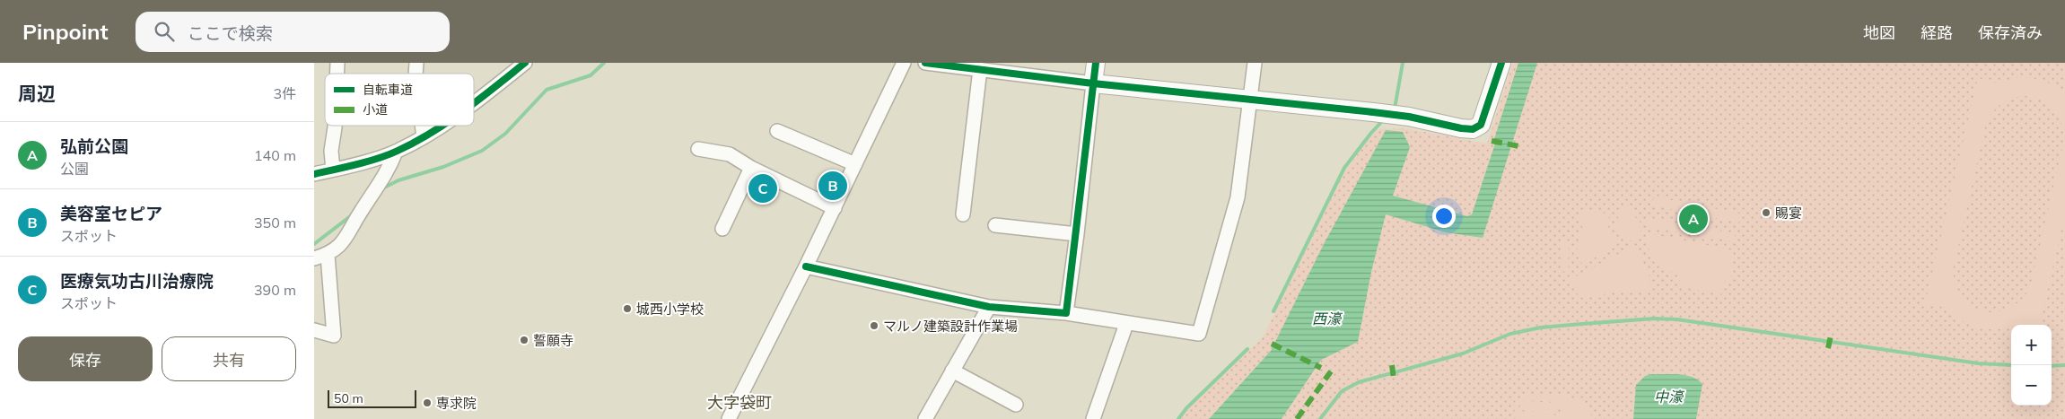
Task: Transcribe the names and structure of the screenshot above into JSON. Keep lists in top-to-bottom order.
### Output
{
  "districts": ["大字袋町"],
  "water": ["西濠", "中濠"],
  "places": [
    "賜宴",
    "城西小学校",
    "マルノ建築設計作業場",
    "誓願寺",
    "専求院"
  ],
  "legend": ["自転車道", "小道"],
  "scale_bar": "50 m",
  "page": {
    "header": "Pinpoint",
    "search": "ここで検索",
    "nav": ["地図", "経路", "保存済み"],
    "heading": ["周辺", "3件"],
    "list": [
      {
        "mark": "A",
        "name": "弘前公園",
        "note": "公園",
        "value": "140 m"
      },
      {
        "mark": "B",
        "name": "美容室セピア",
        "note": "スポット",
        "value": "350 m"
      },
      {
        "mark": "C",
        "name": "医療気功古川治療院",
        "note": "スポット",
        "value": "390 m"
      }
    ],
    "pins": ["B", "C", "A"],
    "buttons": ["保存", "共有"],
    "map_buttons": ["+", "−"],
    "scale": "50 m"
  }
}
